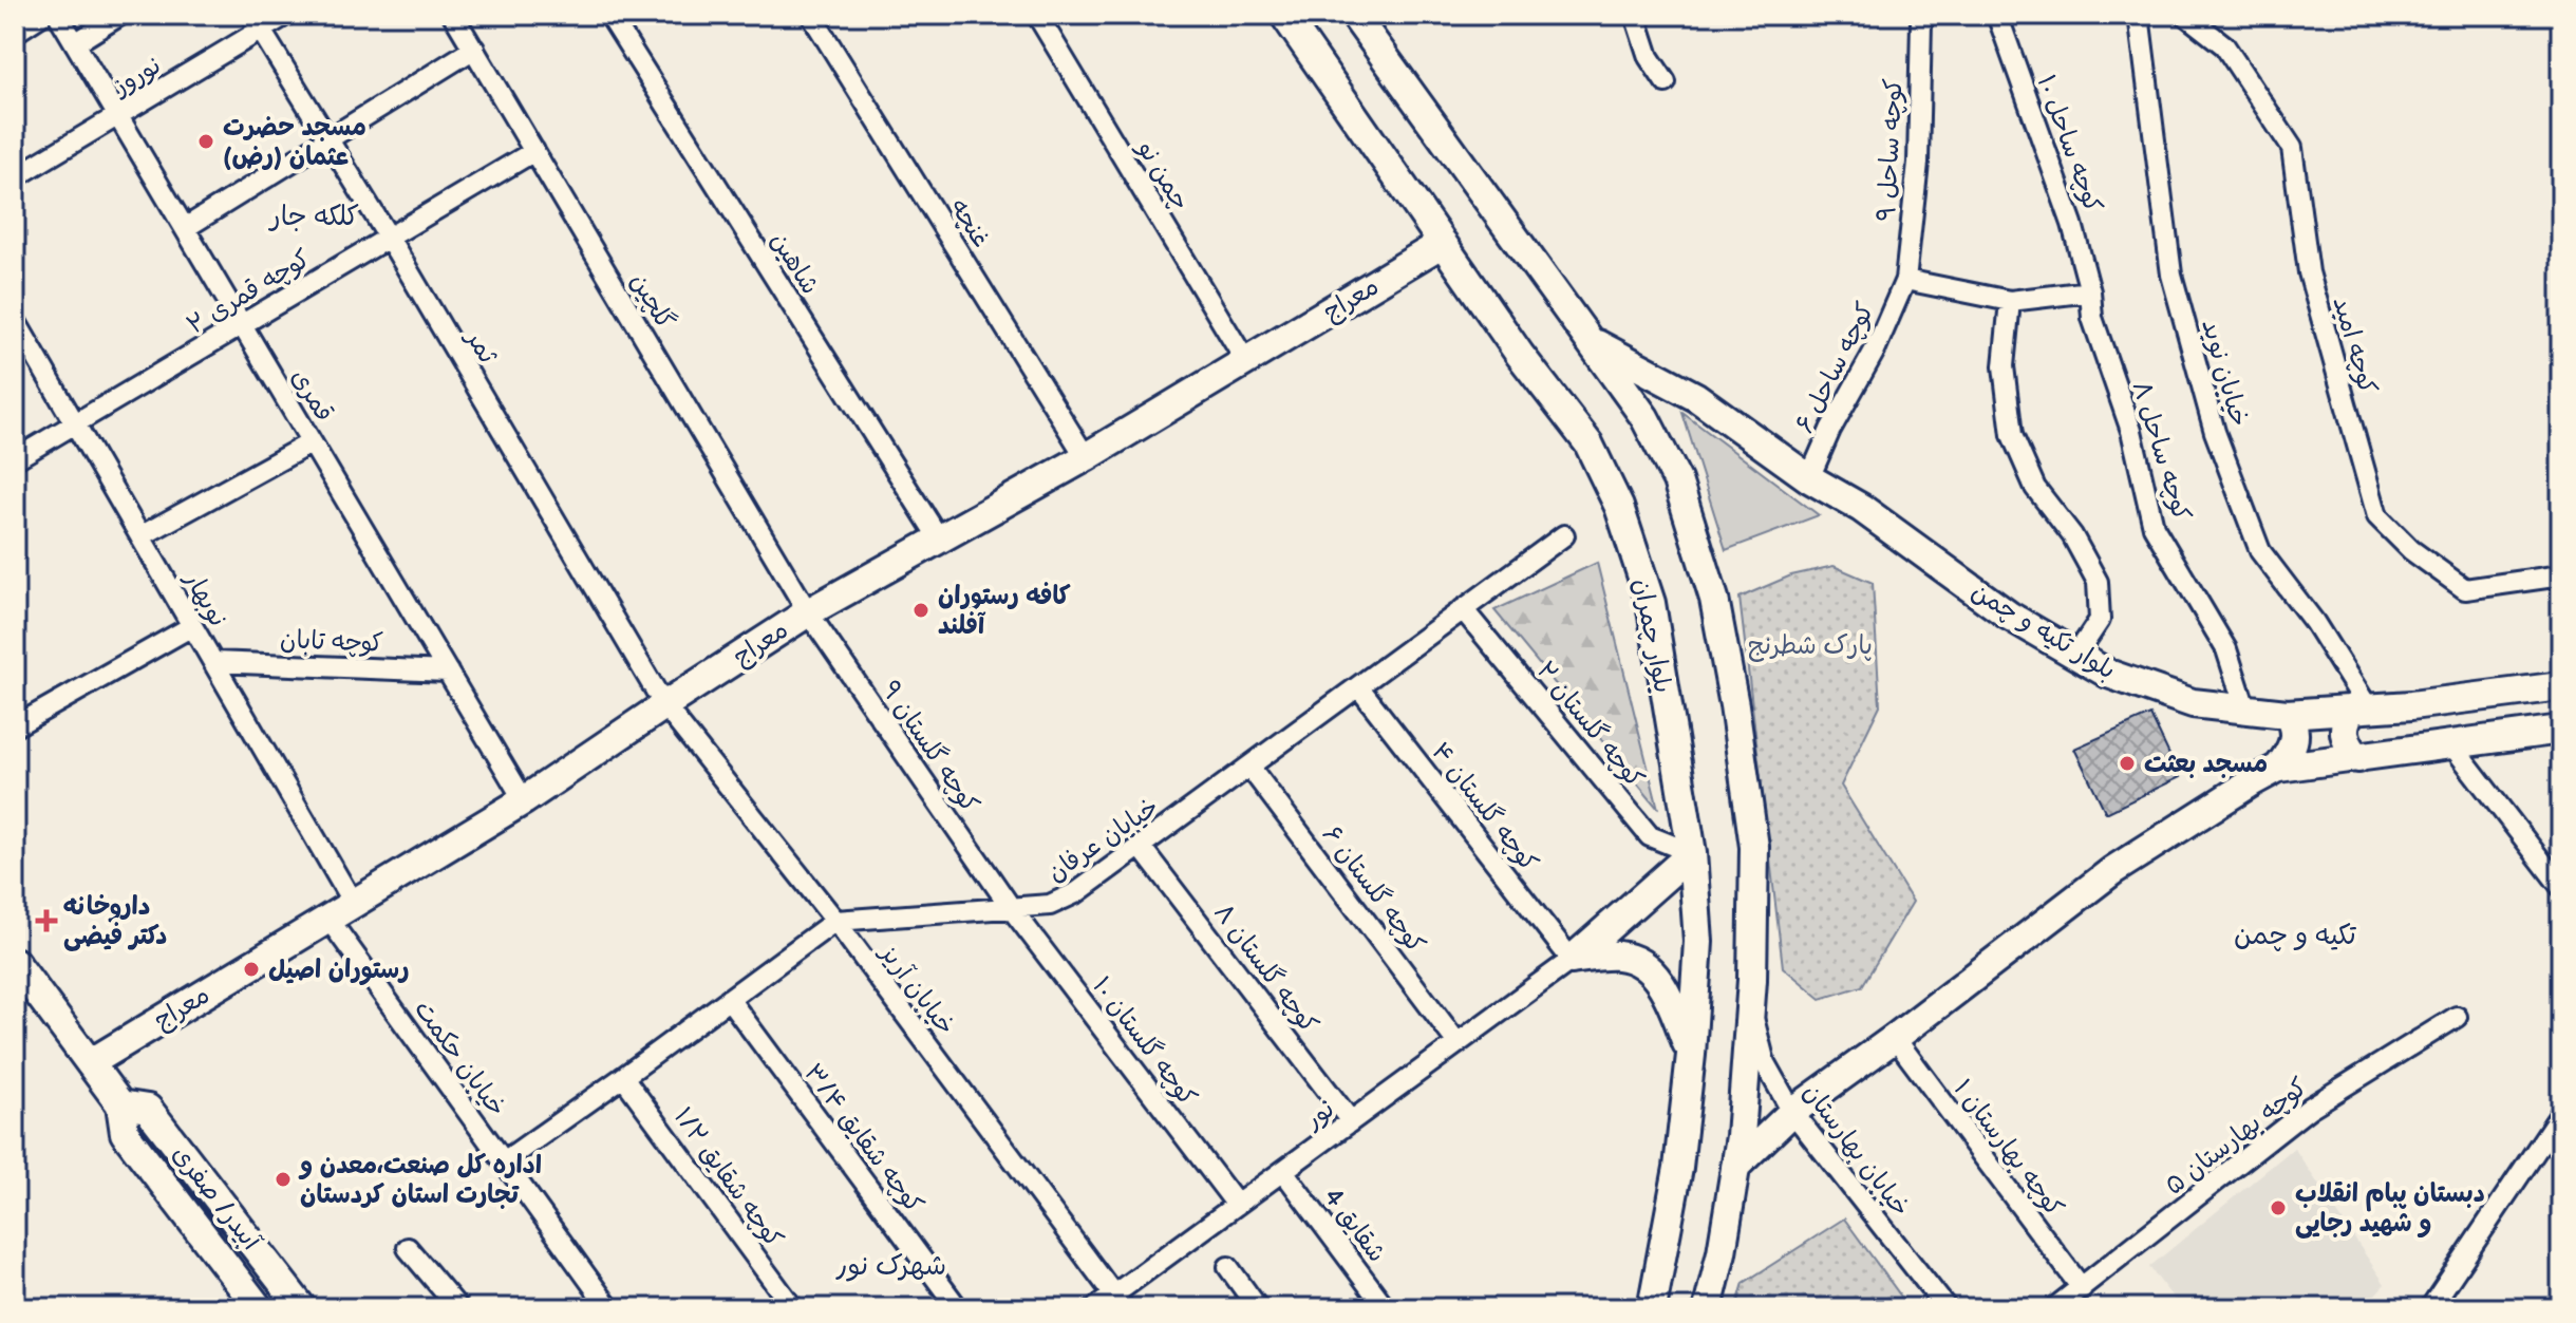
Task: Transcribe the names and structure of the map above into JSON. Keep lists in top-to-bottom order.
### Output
{
  "streets": {
    "main road": [
      "معراج",
      "بلوار تکیه و چمن",
      "بلوار چمران",
      "آبیدر/ صفری"
    ],
    "street": [
      "نوروز",
      "کوچه ساحل ۱۰",
      "کوچه ساحل ۹",
      "چمن نو",
      "غنچه",
      "شاهین",
      "کوچه قمری ۲",
      "گلچین",
      "کوچه امید",
      "ثمر",
      "کوچه ساحل ۶",
      "خیابان نوید",
      "قمری",
      "کوچه ساحل ۸",
      "نوبهار",
      "کوچه تابان",
      "کوچه گلستان ۲",
      "کوچه گلستان ۹",
      "کوچه گلستان ۴",
      "خیابان عرفان",
      "کوچه گلستان ۶",
      "کوچه گلستان ۸",
      "خیابان آریز",
      "کوچه گلستان ۱۰",
      "خیابان حکمت",
      "نور",
      "کوچه بهارستان ۵",
      "کوچه شقایق ۳/۴",
      "کوچه بهارستان ۱",
      "خیابان بهارستان",
      "کوچه شقایق ۱/۲",
      "شقایق 4"
    ]
  },
  "crossings": [
    ["نوروز", "ثمر"],
    ["نوروز", "قمری"],
    ["کوچه ساحل ۱۰", "کوچه ساحل ۸"],
    ["کوچه ساحل ۹", "کوچه ساحل ۶"],
    ["چمن نو", "معراج"],
    ["غنچه", "معراج"],
    ["شاهین", "معراج"],
    ["کوچه قمری ۲", "گلچین"],
    ["کوچه قمری ۲", "ثمر"],
    ["کوچه قمری ۲", "قمری"],
    ["کوچه قمری ۲", "نوبهار"],
    ["معراج", "گلچین"],
    ["معراج", "ثمر"],
    ["معراج", "قمری"],
    ["معراج", "نوبهار"],
    ["معراج", "بلوار چمران"],
    ["معراج", "کوچه گلستان ۹"],
    ["معراج", "خیابان آریز"],
    ["معراج", "خیابان حکمت"],
    ["معراج", "آبیدر/ صفری"],
    ["گلچین", "کوچه گلستان ۹"],
    ["ثمر", "خیابان آریز"],
    ["کوچه ساحل ۶", "بلوار تکیه و چمن"],
    ["خیابان نوید", "بلوار تکیه و چمن"],
    ["قمری", "کوچه تابان"],
    ["کوچه ساحل ۸", "بلوار تکیه و چمن"],
    ["نوبهار", "کوچه تابان"],
    ["بلوار چمران", "کوچه گلستان ۲"],
    ["کوچه گلستان ۲", "خیابان عرفان"],
    ["کوچه گلستان ۹", "خیابان عرفان"],
    ["کوچه گلستان ۹", "کوچه گلستان ۱۰"],
    ["کوچه گلستان ۴", "خیابان عرفان"],
    ["کوچه گلستان ۴", "نور"],
    ["خیابان عرفان", "کوچه گلستان ۶"],
    ["خیابان عرفان", "کوچه گلستان ۸"],
    ["خیابان عرفان", "خیابان آریز"],
    ["خیابان عرفان", "کوچه گلستان ۱۰"],
    ["کوچه گلستان ۶", "نور"],
    ["کوچه گلستان ۸", "نور"],
    ["خیابان آریز", "نور"],
    ["کوچه گلستان ۱۰", "نور"],
    ["نور", "شقایق 4"],
    ["کوچه بهارستان ۵", "کوچه بهارستان ۱"]
  ],
  "districts": ["کلکه جار", "تکیه و چمن", "شهرک نور"],
  "parks": ["پارک شطرنج"],
  "places": {
    "other": [
      "مسجد حضرت عثمان (رض)",
      "کافه رستوران آفلند",
      "مسجد بعثت",
      "رستوران اصیل",
      "اداره کل صنعت،معدن و تجارت استان کردستان",
      "دبستان پبام انقلاب و شهید رجایی"
    ],
    "health": ["داروخانه دکتر فیضی"]
  }
}
